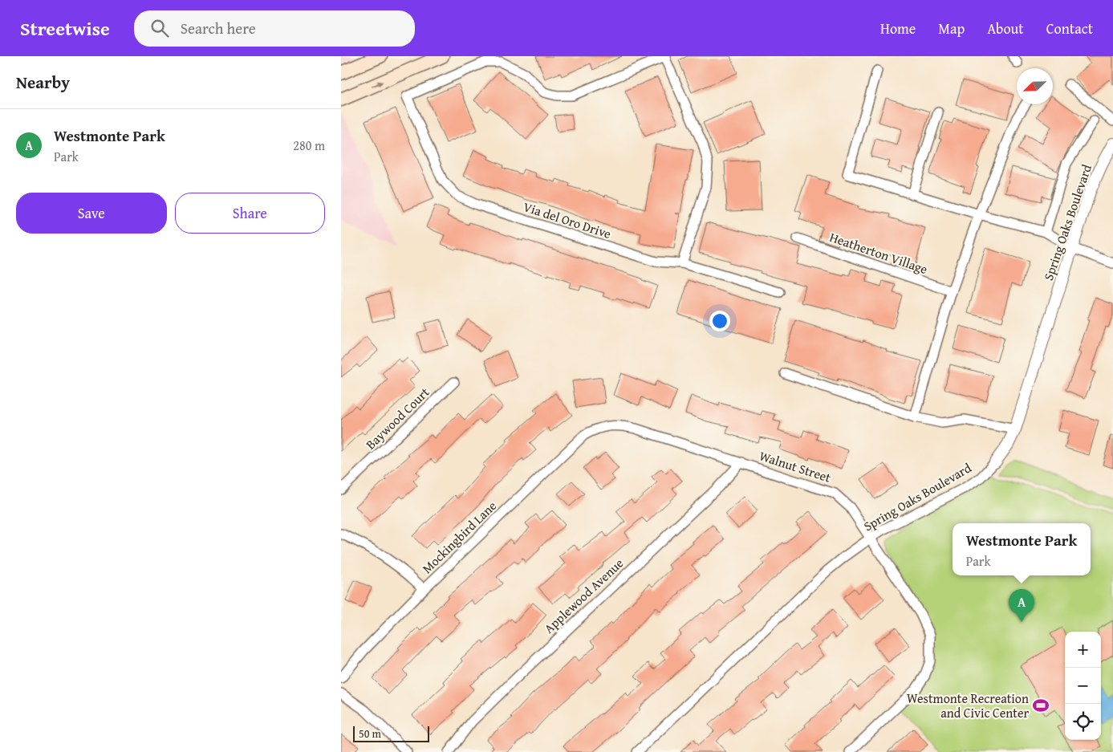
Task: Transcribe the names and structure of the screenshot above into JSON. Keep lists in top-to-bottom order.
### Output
{
  "streets": {
    "street": [
      "Via del Oro Drive",
      "Spring Oaks Boulevard",
      "Heatherton Village",
      "Baywood Court",
      "Walnut Street",
      "Mockingbird Lane",
      "Applewood Avenue"
    ]
  },
  "crossings": [
    ["Spring Oaks Boulevard", "Walnut Street"],
    ["Walnut Street", "Mockingbird Lane"],
    ["Walnut Street", "Applewood Avenue"]
  ],
  "places": {
    "sports": ["Westmonte Recreation and Civic Center"]
  },
  "scale_bar": "50 m",
  "north": "bottom left",
  "page": {
    "header": "Streetwise",
    "search": "Search here",
    "nav": [
      "Home",
      "Map",
      "About",
      "Contact"
    ],
    "heading": "Nearby",
    "list": [
      {
        "mark": "A",
        "name": "Westmonte Park",
        "note": "Park",
        "value": "280 m"
      }
    ],
    "buttons": ["Save", "Share"],
    "popup": ["Westmonte Park", "Park"],
    "pins": "A",
    "map_buttons": ["+", "−"],
    "scale": "50 m"
  }
}
